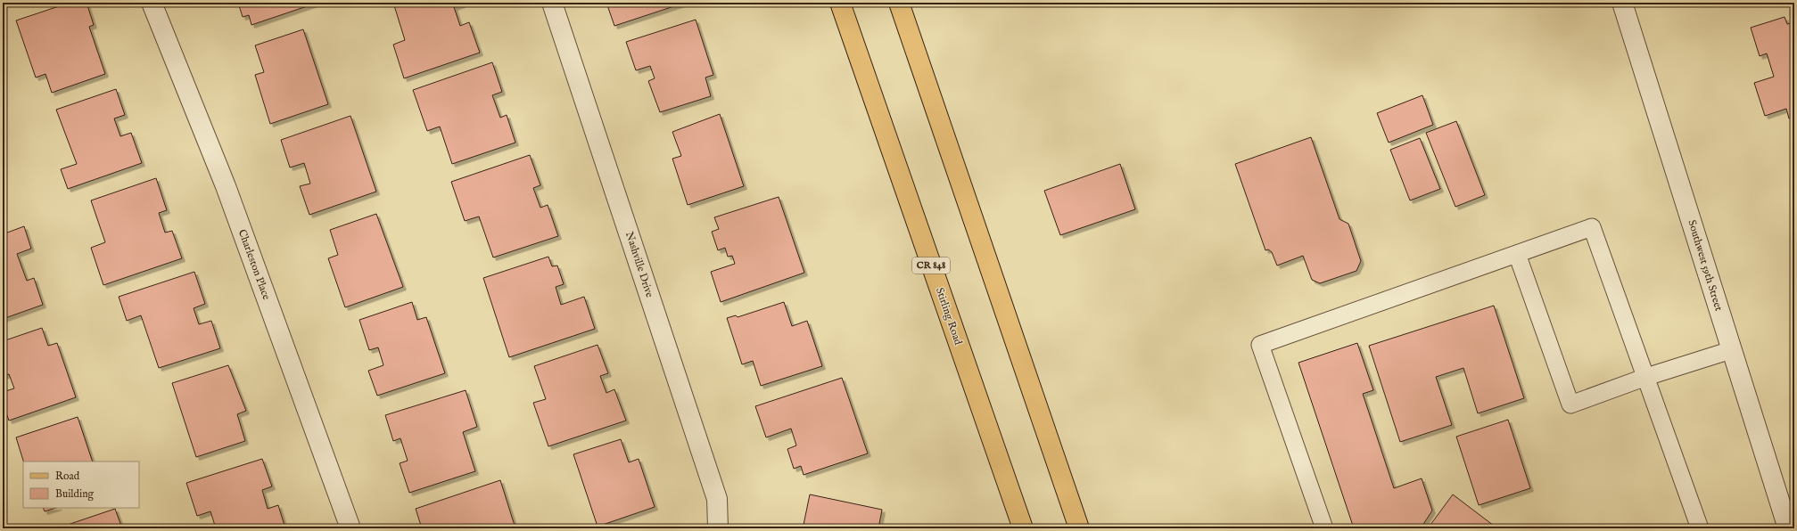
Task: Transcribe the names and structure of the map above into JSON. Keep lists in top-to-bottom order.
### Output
{
  "streets": {
    "main road": ["CR 848", "Stirling Road"],
    "street": ["Charleston Place", "Nashville Drive", "Southwest 59th Street"]
  },
  "legend": ["Road", "Building"]
}
